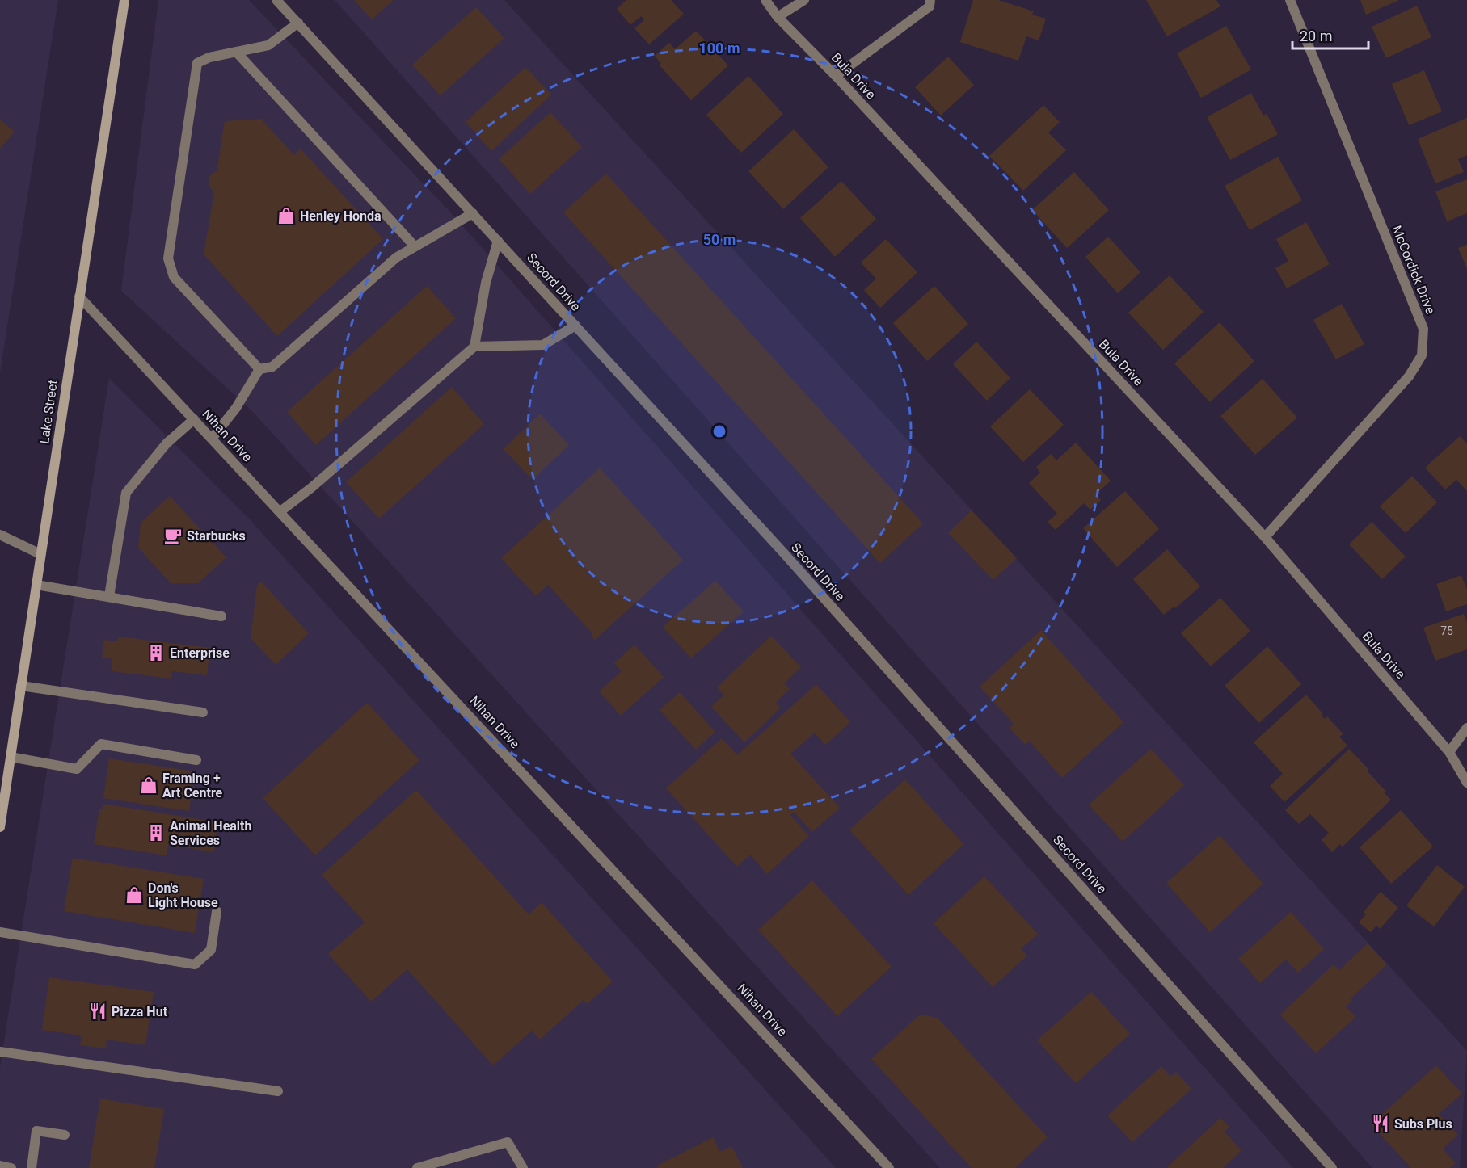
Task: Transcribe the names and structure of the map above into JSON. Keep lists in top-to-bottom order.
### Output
{
  "streets": {
    "main road": ["Lake Street"],
    "street": [
      "Bula Drive",
      "McCordick Drive",
      "Secord Drive",
      "Nihan Drive"
    ]
  },
  "crossings": [
    ["Bula Drive", "McCordick Drive"],
    ["Lake Street", "Nihan Drive"]
  ],
  "places": {
    "shop": ["Henley Honda", "Framing + Art Centre", "Don's Light House"],
    "cafe": ["Starbucks"],
    "building": ["Enterprise", "Animal Health Services"],
    "restaurant": ["Pizza Hut", "Subs Plus"]
  },
  "house_numbers": ["75"],
  "scale_bar": "20 m",
  "rings": ["100 m", "50 m"]
}
